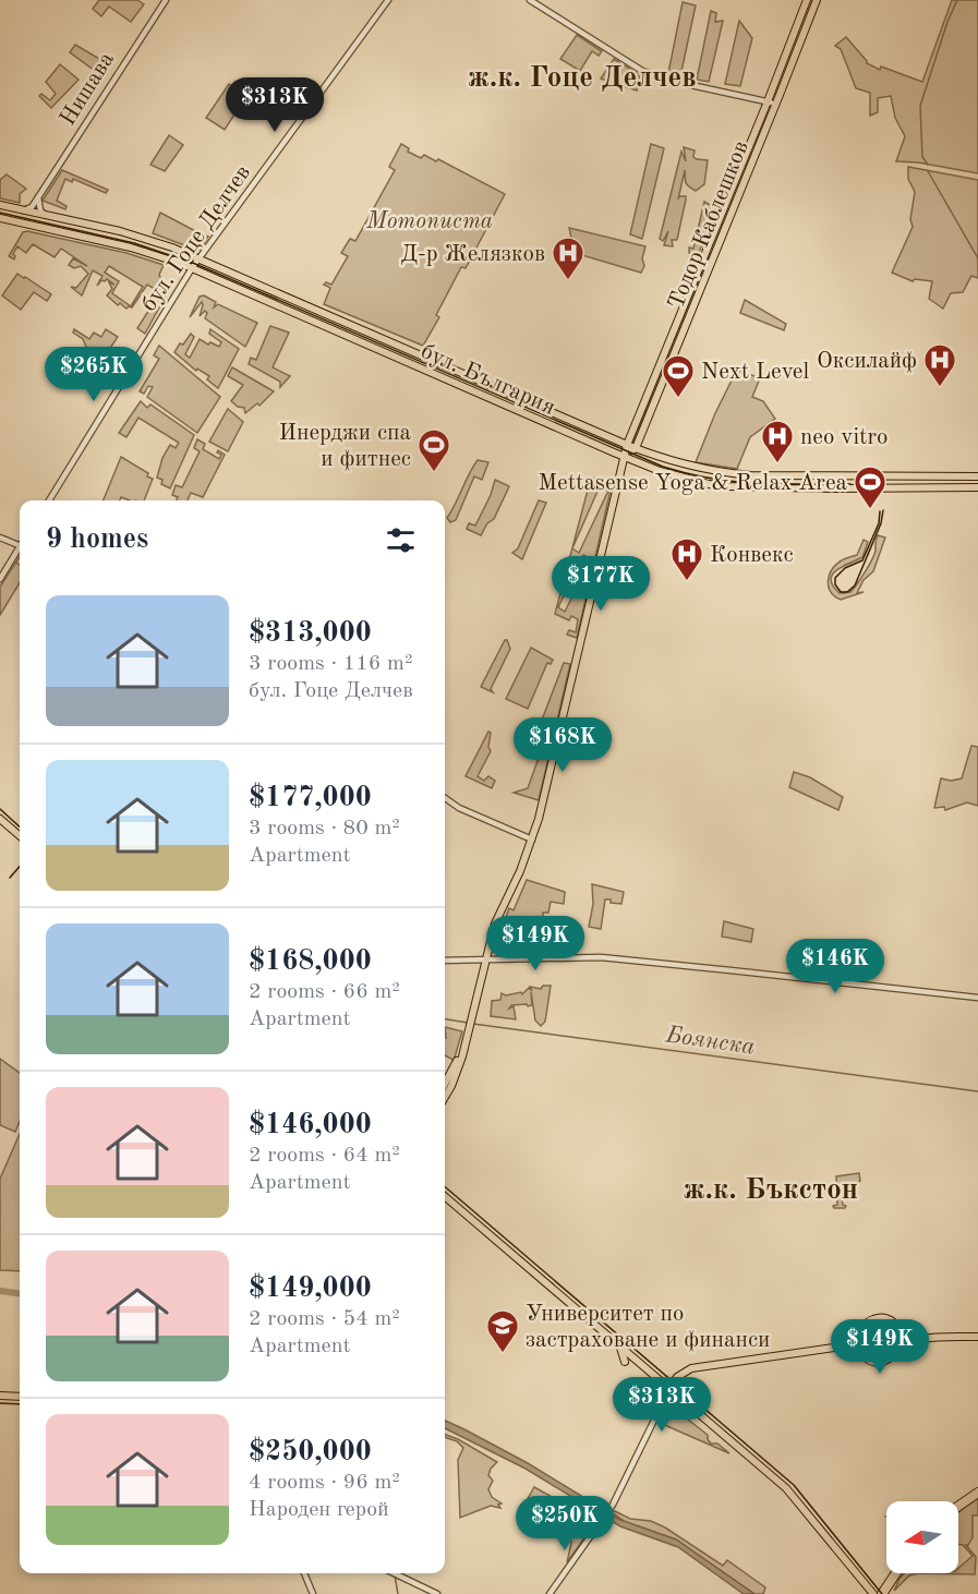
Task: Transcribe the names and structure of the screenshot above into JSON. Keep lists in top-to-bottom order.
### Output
{
  "streets": {
    "main road": ["Тодор Каблешков", "бул. България"],
    "street": ["Нишава", "бул. Гоце Делчев"]
  },
  "crossings": [
    ["Нишава", "бул. България"],
    ["Тодор Каблешков", "бул. България"],
    ["бул. Гоце Делчев", "бул. България"]
  ],
  "districts": ["ж.к. Гоце Делчев", "ж.к. Бъкстон"],
  "water": ["Боянска"],
  "parks": ["Мотописта"],
  "places": {
    "hospital": [
      "Д-р Желязков",
      "Оксилайф",
      "neo vitro",
      "Конвекс"
    ],
    "sports": ["Next Level", "Инерджи спа и фитнес", "Mettasense Yoga & Relax Area"],
    "school or university": ["Университет по застраховане и финанси"]
  },
  "north": "left",
  "page": {
    "price": [
      "$313K",
      "$265K",
      "$177K",
      "$168K",
      "$149K",
      "$146K",
      "$149K",
      "$313K",
      "$250K"
    ],
    "heading": "9 homes",
    "list": [
      {
        "name": "$313,000",
        "note": "3 rooms · 116 m² · бул. Гоце Делчев"
      },
      {
        "name": "$177,000",
        "note": "3 rooms · 80 m² · Apartment"
      },
      {
        "name": "$168,000",
        "note": "2 rooms · 66 m² · Apartment"
      },
      {
        "name": "$146,000",
        "note": "2 rooms · 64 m² · Apartment"
      },
      {
        "name": "$149,000",
        "note": "2 rooms · 54 m² · Apartment"
      },
      {
        "name": "$250,000",
        "note": "4 rooms · 96 m² · Народен герой"
      }
    ]
  }
}
